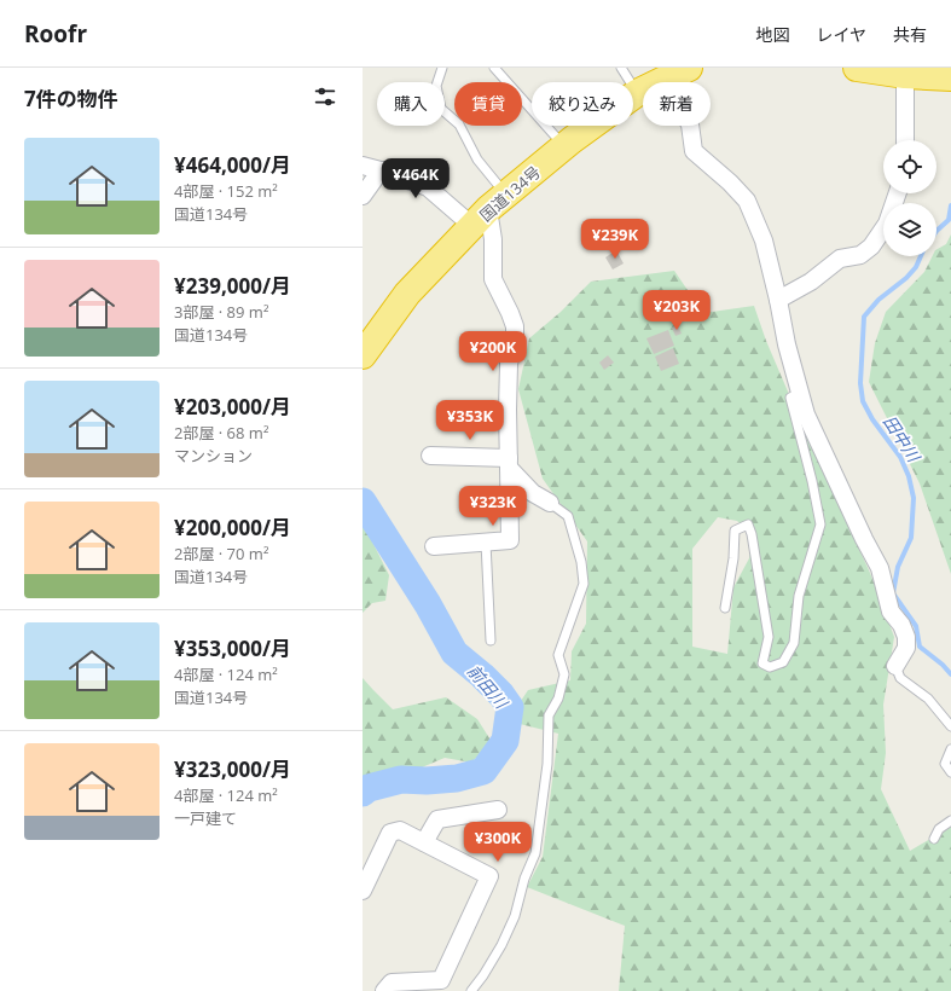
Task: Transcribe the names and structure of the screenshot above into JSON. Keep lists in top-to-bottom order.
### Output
{
  "streets": {
    "highway": ["国道134号"]
  },
  "water": ["田中川", "前田川"],
  "page": {
    "header": "Roofr",
    "nav": ["地図", "レイヤ", "共有"],
    "heading": "7件の物件",
    "chip": [
      "購入",
      "賃貸",
      "絞り込み",
      "新着"
    ],
    "list": [
      {
        "name": "¥464,000/月",
        "note": "4部屋 · 152 m² · 国道134号"
      },
      {
        "name": "¥239,000/月",
        "note": "3部屋 · 89 m² · 国道134号"
      },
      {
        "name": "¥203,000/月",
        "note": "2部屋 · 68 m² · マンション"
      },
      {
        "name": "¥200,000/月",
        "note": "2部屋 · 70 m² · 国道134号"
      },
      {
        "name": "¥353,000/月",
        "note": "4部屋 · 124 m² · 国道134号"
      },
      {
        "name": "¥323,000/月",
        "note": "4部屋 · 124 m² · 一戸建て"
      }
    ],
    "price": [
      "¥464K",
      "¥239K",
      "¥203K",
      "¥200K",
      "¥353K",
      "¥323K",
      "¥300K"
    ]
  }
}
